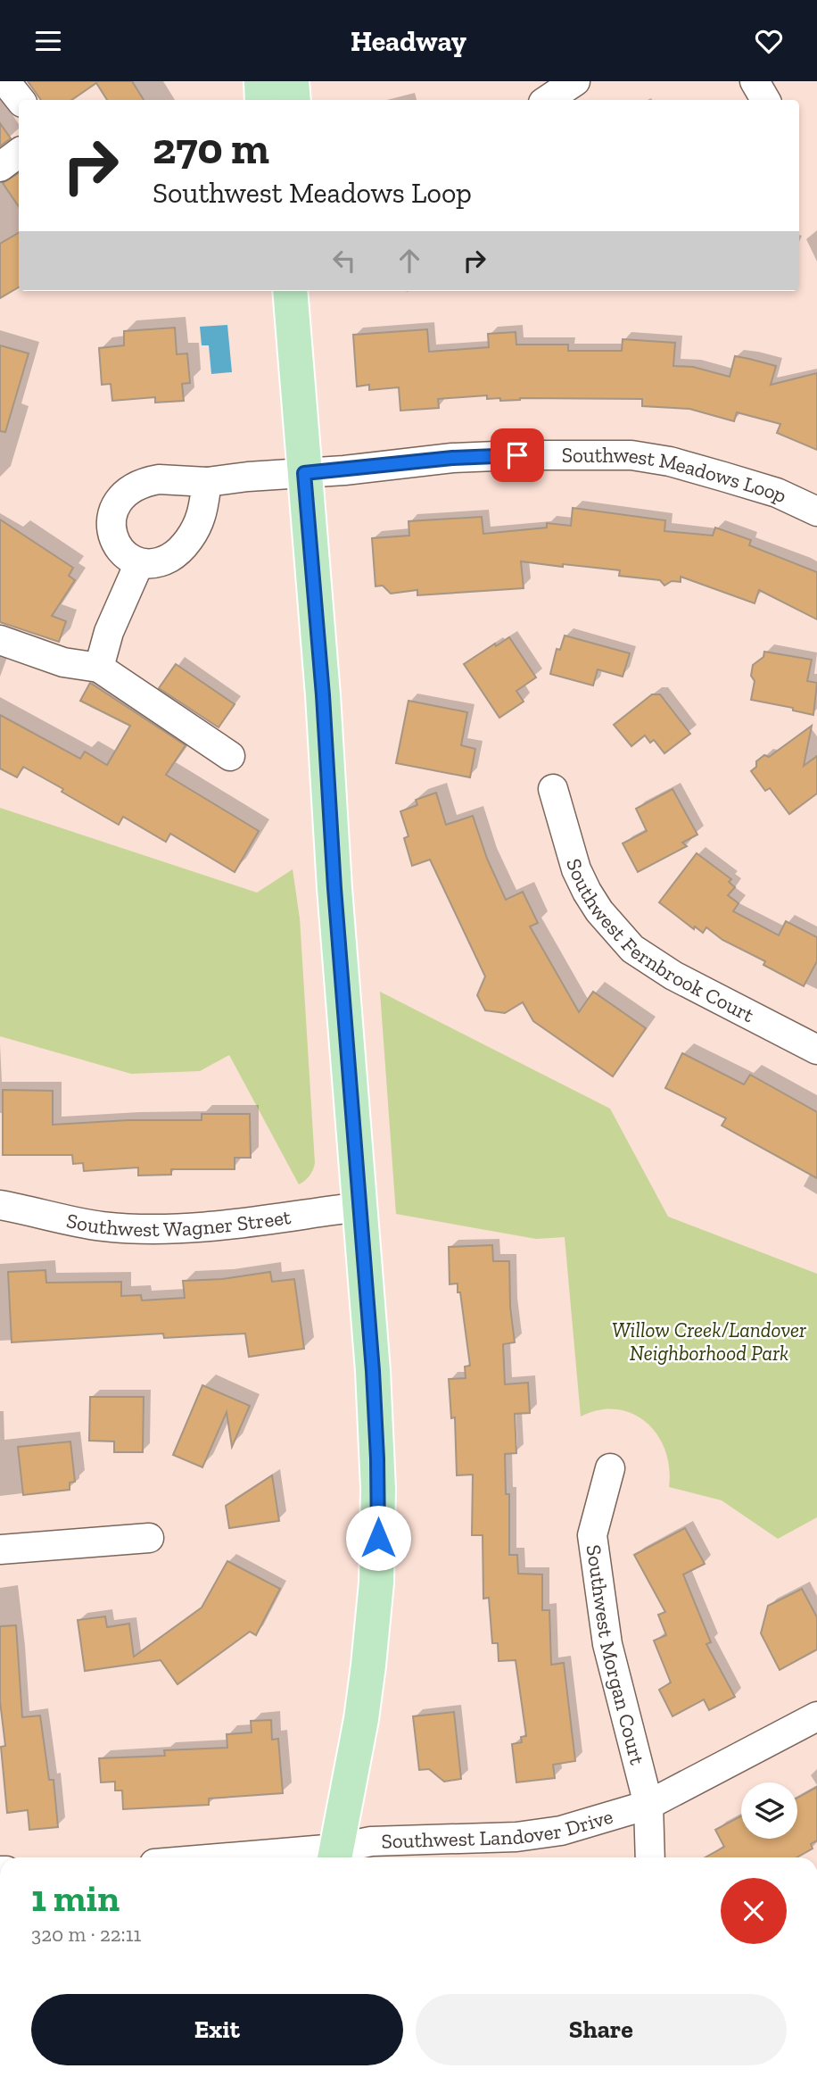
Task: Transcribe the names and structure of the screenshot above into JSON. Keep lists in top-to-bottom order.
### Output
{
  "streets": {
    "street": [
      "Southwest Meadows Loop",
      "Southwest Fernbrook Court",
      "Southwest Wagner Street",
      "Southwest Morgan Court",
      "Southwest Landover Drive"
    ]
  },
  "crossings": [
    ["Southwest Morgan Court", "Southwest Landover Drive"]
  ],
  "parks": ["Willow Creek/Landover Neighborhood Park"],
  "page": {
    "header": "Headway",
    "turn": ["270 m", "Southwest Meadows Loop"],
    "heading": ["1 min", "320 m · 22:11"],
    "buttons": ["Exit", "Share"]
  }
}
